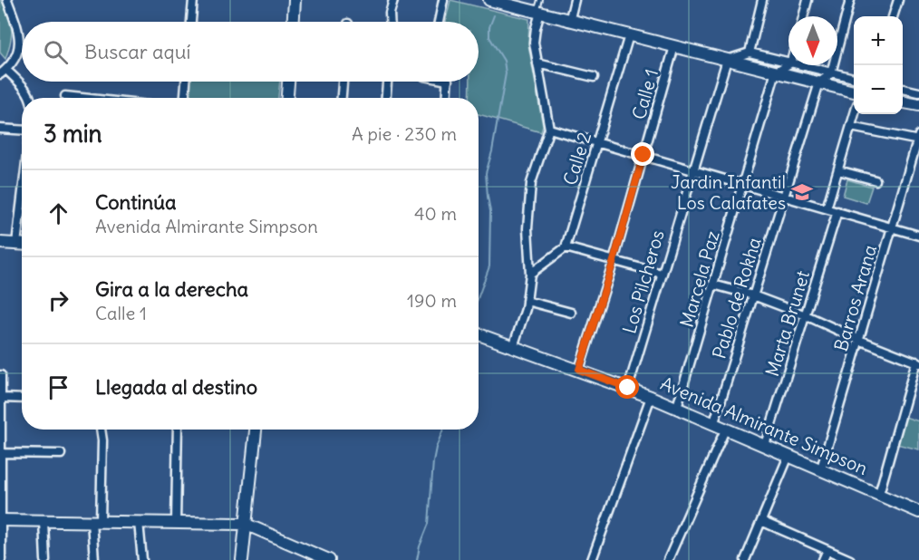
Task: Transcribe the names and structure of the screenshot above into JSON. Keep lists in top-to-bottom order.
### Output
{
  "streets": {
    "street": [
      "Calle 1",
      "Calle 2",
      "Marcela Paz",
      "Los Pilcheros",
      "Pablo de Rokha",
      "Barros Arana",
      "Marta Brunet",
      "Avenida Almirante Simpson"
    ]
  },
  "crossings": [
    ["Calle 1", "Avenida Almirante Simpson"],
    ["Marcela Paz", "Avenida Almirante Simpson"],
    ["Los Pilcheros", "Avenida Almirante Simpson"],
    ["Pablo de Rokha", "Avenida Almirante Simpson"],
    ["Barros Arana", "Avenida Almirante Simpson"],
    ["Marta Brunet", "Avenida Almirante Simpson"]
  ],
  "places": {
    "school or university": ["Jardin Infantil Los Calafates"]
  },
  "north": "bottom",
  "page": {
    "map_buttons": ["+", "−"],
    "search": "Buscar aquí",
    "heading": ["3 min", "A pie · 230 m"],
    "list": [
      ["Continúa", "Avenida Almirante Simpson", "40 m"],
      ["Gira a la derecha", "Calle 1", "190 m"],
      "Llegada al destino"
    ]
  }
}
